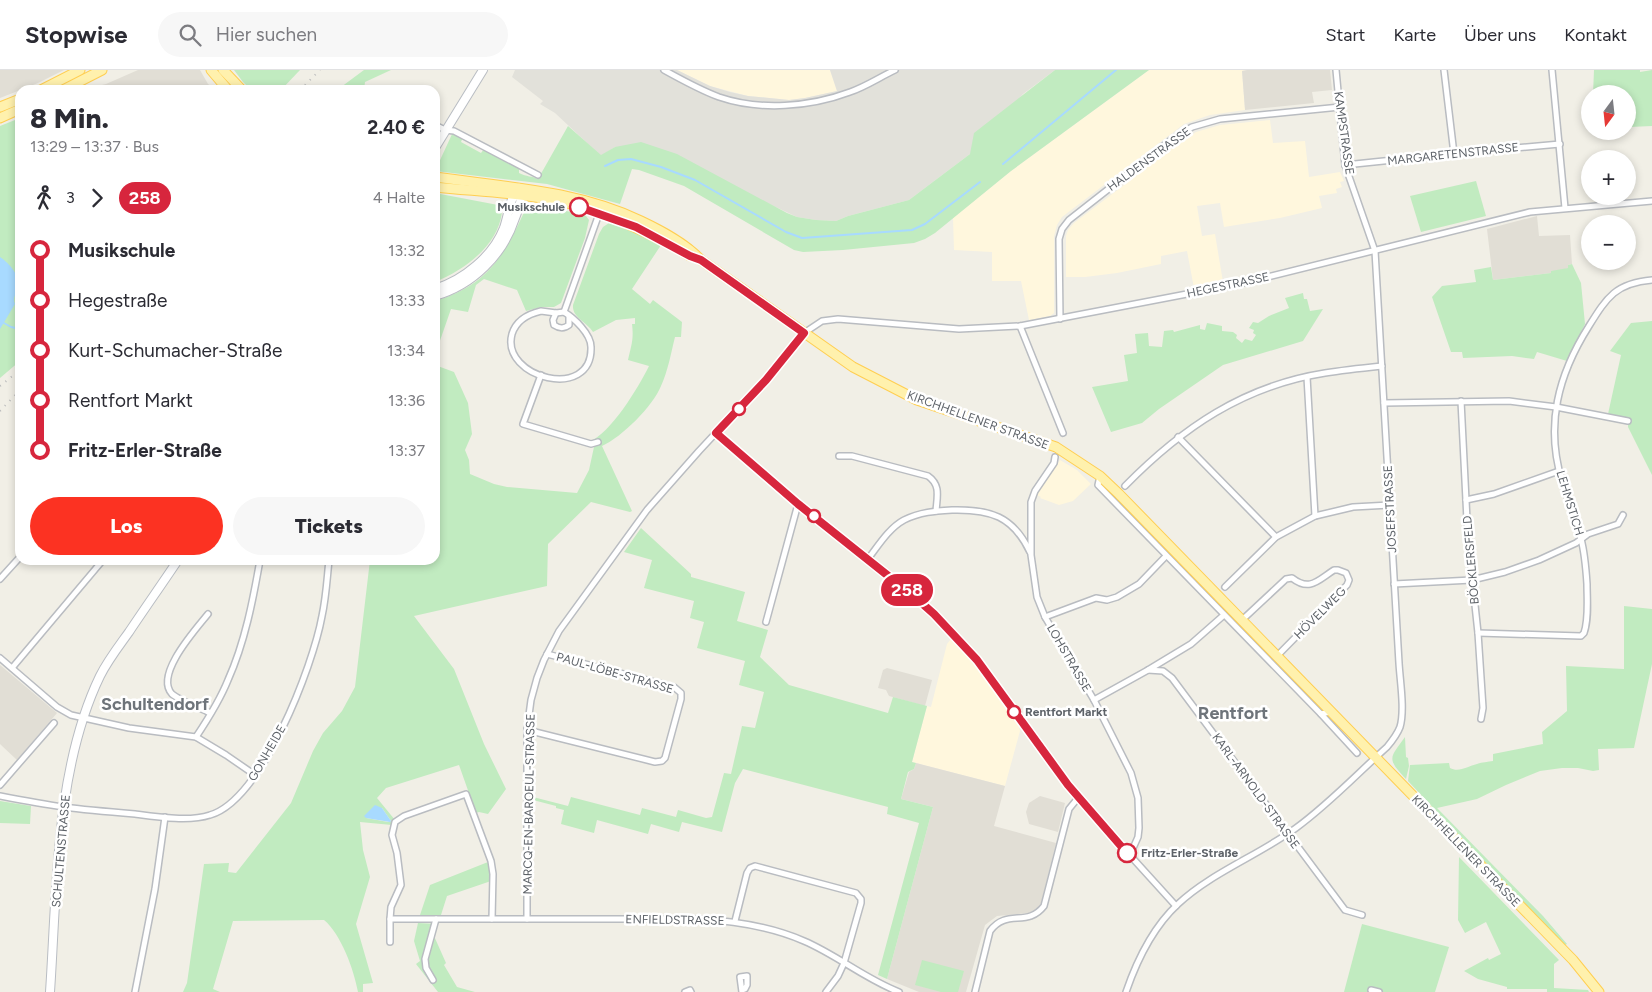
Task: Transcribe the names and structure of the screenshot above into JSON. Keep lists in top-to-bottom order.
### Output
{
  "streets": {
    "main road": ["KIRCHHELLENER STRASSE", "SCHULTENSTRASSE"],
    "street": [
      "KAMPSTRASSE",
      "MARGARETENSTRASSE",
      "HALDENSTRASSE",
      "HEGESTRASSE",
      "LEHMSTICH",
      "JOSEFSTRASSE",
      "BÖCKLERSFELD",
      "HÖVELWEG",
      "LOHSTRASSE",
      "PAUL-LÖBE-STRASSE",
      "GONHEIDE",
      "KARL-ARNOLD-STRASSE",
      "MARCQ-EN-BAROEUL-STRASSE",
      "ENFIELDSTRASSE"
    ]
  },
  "crossings": [
    ["KAMPSTRASSE", "MARGARETENSTRASSE"],
    ["KAMPSTRASSE", "HALDENSTRASSE"],
    ["KAMPSTRASSE", "HEGESTRASSE"],
    ["KAMPSTRASSE", "JOSEFSTRASSE"],
    ["HALDENSTRASSE", "HEGESTRASSE"],
    ["HEGESTRASSE", "KIRCHHELLENER STRASSE"],
    ["HEGESTRASSE", "JOSEFSTRASSE"],
    ["HEGESTRASSE", "MARCQ-EN-BAROEUL-STRASSE"],
    ["KIRCHHELLENER STRASSE", "JOSEFSTRASSE"],
    ["KIRCHHELLENER STRASSE", "HÖVELWEG"],
    ["KIRCHHELLENER STRASSE", "MARCQ-EN-BAROEUL-STRASSE"],
    ["LEHMSTICH", "BÖCKLERSFELD"],
    ["JOSEFSTRASSE", "KARL-ARNOLD-STRASSE"],
    ["PAUL-LÖBE-STRASSE", "MARCQ-EN-BAROEUL-STRASSE"],
    ["GONHEIDE", "SCHULTENSTRASSE"],
    ["MARCQ-EN-BAROEUL-STRASSE", "ENFIELDSTRASSE"]
  ],
  "districts": ["Schultendorf", "Rentfort"],
  "places": ["Musikschule", "Rentfort Markt", "Fritz-Erler-Straße"],
  "lines": ["bus line 258"],
  "north": "bottom",
  "page": {
    "header": "Stopwise",
    "search": "Hier suchen",
    "nav": [
      "Start",
      "Karte",
      "Über uns",
      "Kontakt"
    ],
    "on_map": "258",
    "map_buttons": ["+", "−"],
    "heading": ["8 Min.", "13:29 – 13:37 · Bus", "2.40 €"],
    "legs": ["3", "258", "4 Halte"],
    "list": [
      {
        "name": "Musikschule",
        "value": "13:32"
      },
      {
        "name": "Hegestraße",
        "value": "13:33"
      },
      {
        "name": "Kurt-Schumacher-Straße",
        "value": "13:34"
      },
      {
        "name": "Rentfort Markt",
        "value": "13:36"
      },
      {
        "name": "Fritz-Erler-Straße",
        "value": "13:37"
      }
    ],
    "buttons": ["Los", "Tickets"]
  }
}
